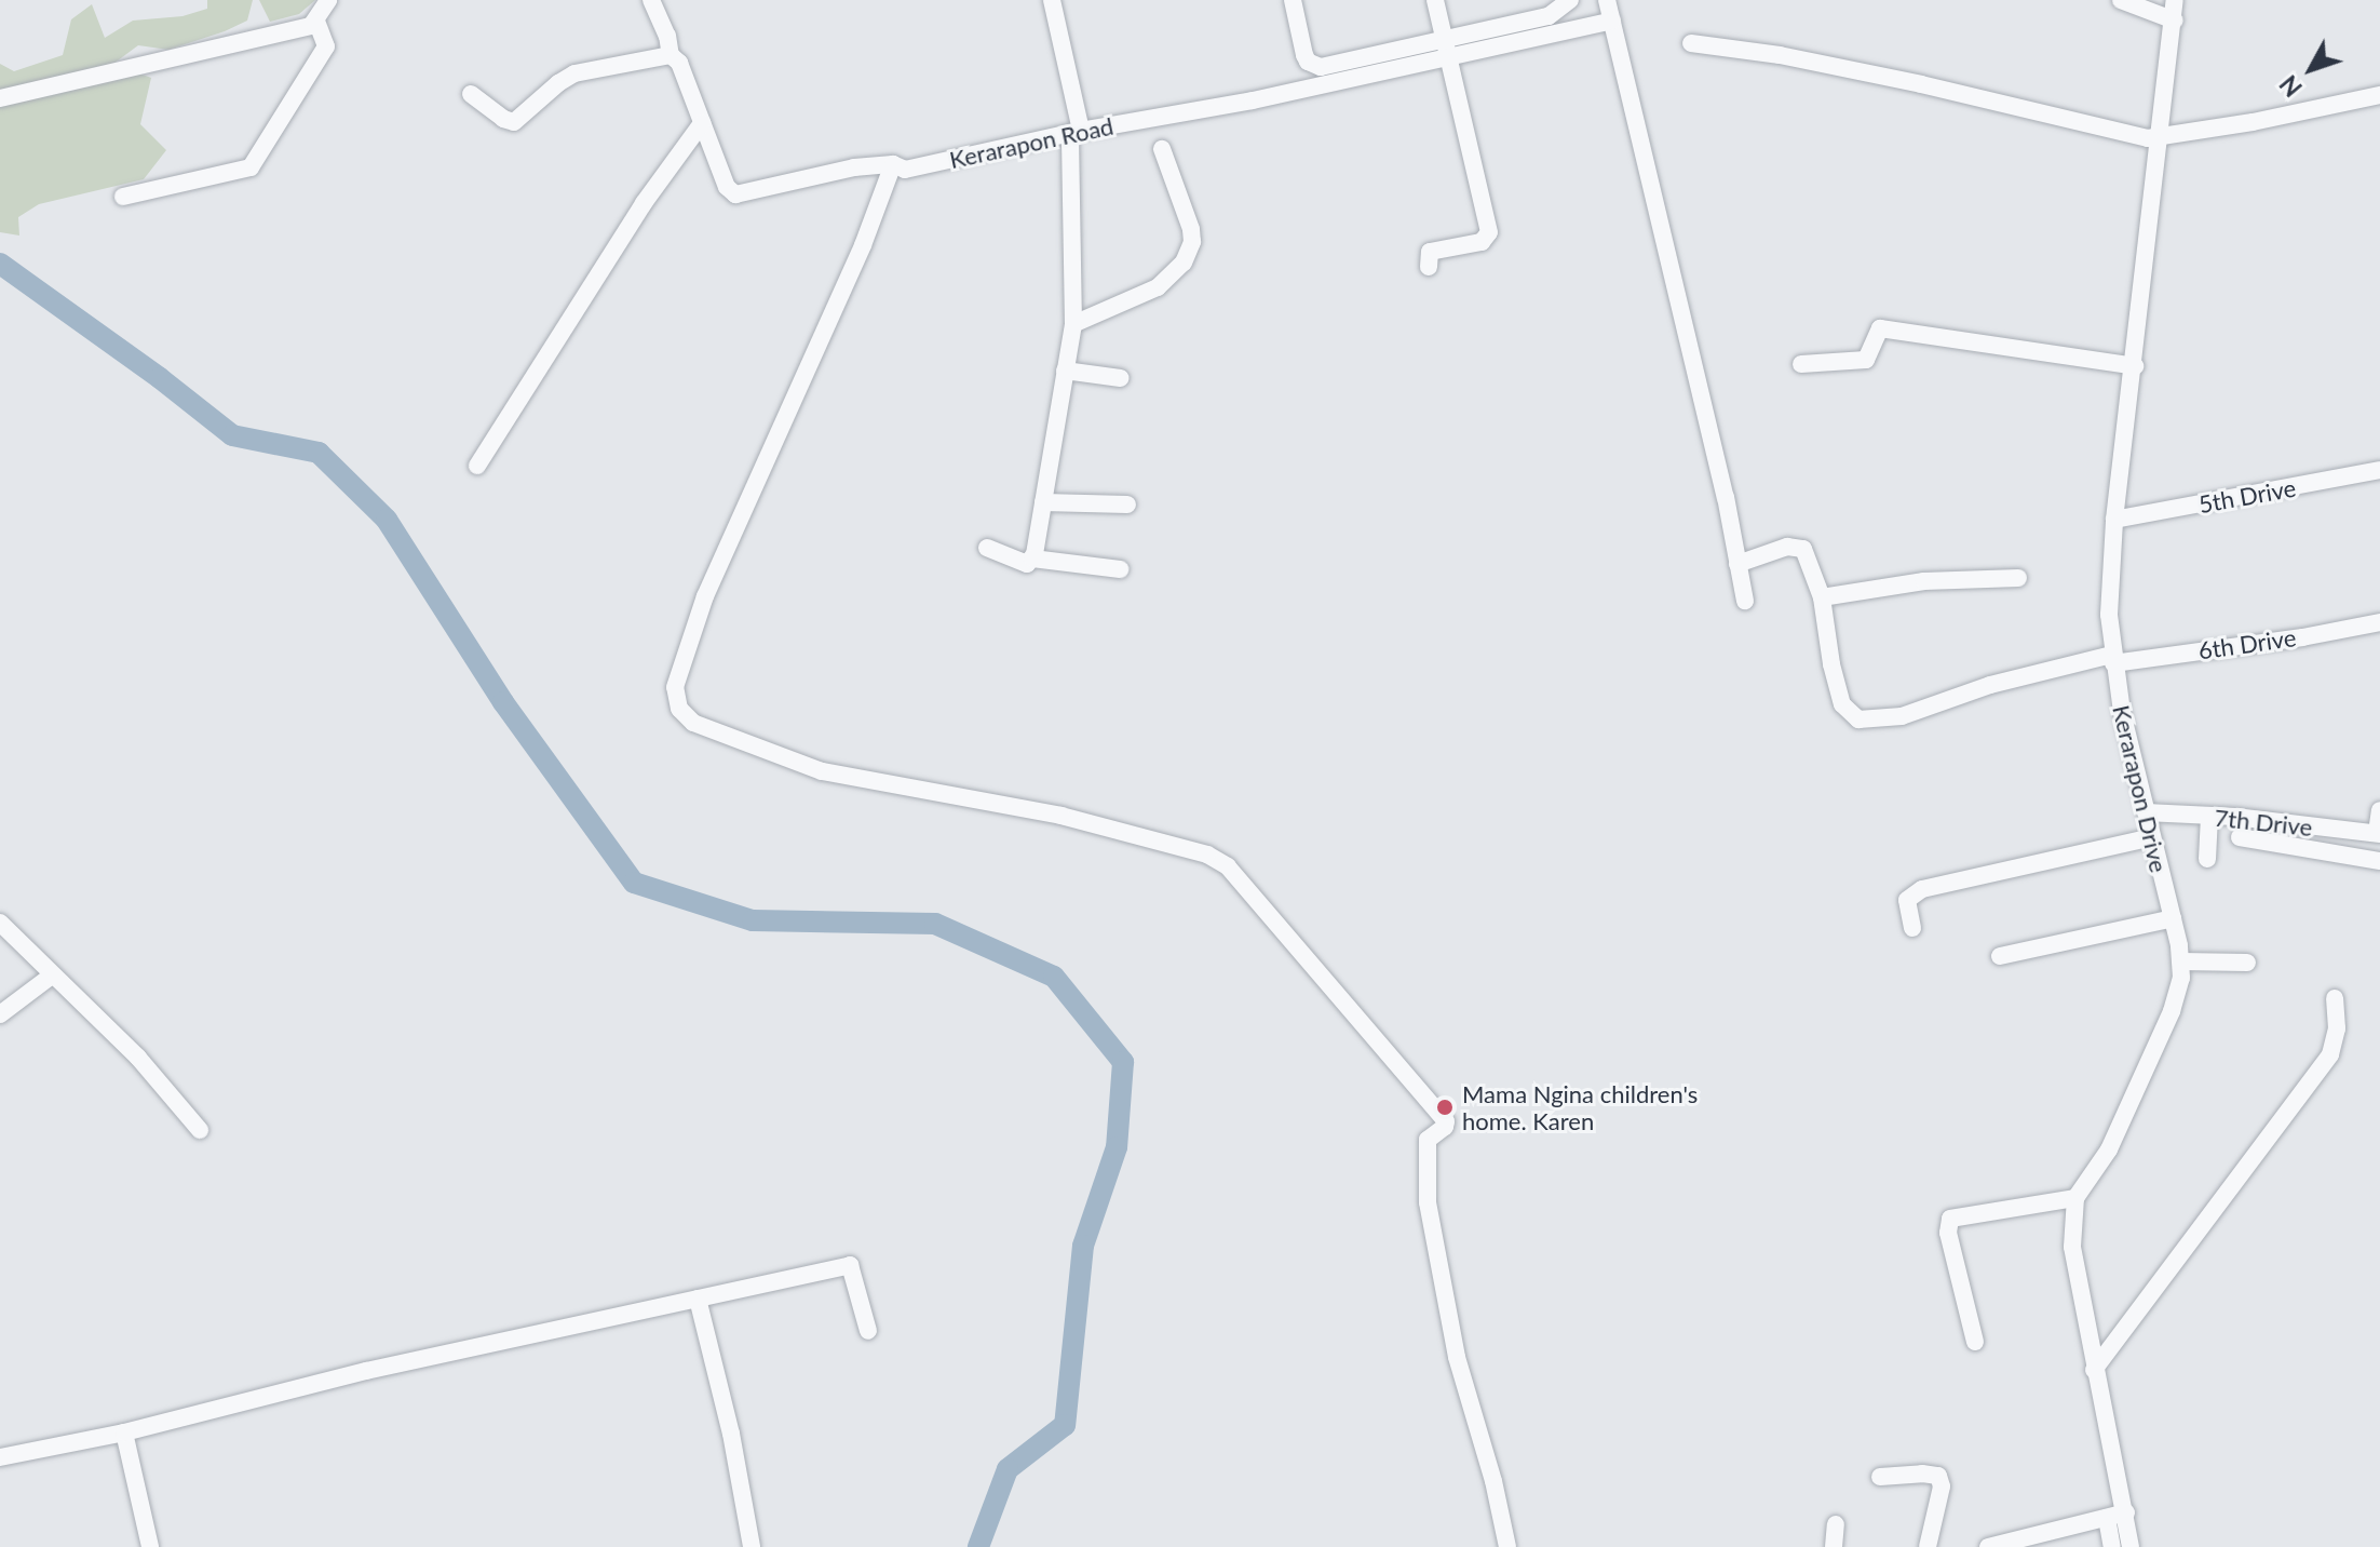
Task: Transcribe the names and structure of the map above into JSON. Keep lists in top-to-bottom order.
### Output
{
  "streets": {
    "street": [
      "Kerarapon Road",
      "5th Drive",
      "6th Drive",
      "Kerarapon Drive",
      "7th Drive"
    ]
  },
  "crossings": [
    ["5th Drive", "Kerarapon Drive"],
    ["6th Drive", "Kerarapon Drive"],
    ["Kerarapon Drive", "7th Drive"]
  ],
  "places": ["Mama Ngina children's home. Karen"],
  "north": "bottom left"
}
